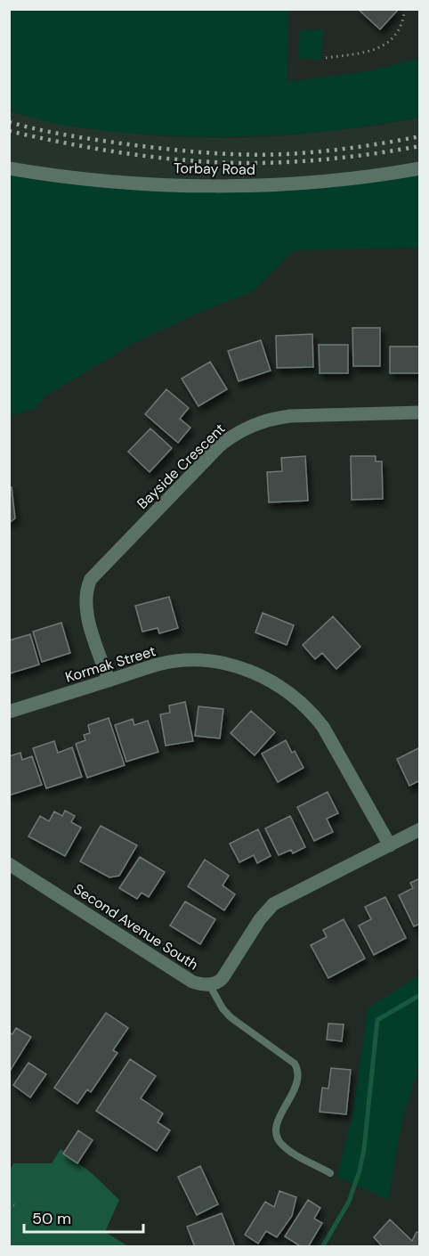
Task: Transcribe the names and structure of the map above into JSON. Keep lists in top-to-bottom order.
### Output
{
  "streets": {
    "street": [
      "Torbay Road",
      "Bayside Crescent",
      "Kormak Street",
      "Second Avenue South"
    ]
  },
  "crossings": [
    ["Bayside Crescent", "Kormak Street"],
    ["Kormak Street", "Second Avenue South"]
  ],
  "scale_bar": "50 m"
}
